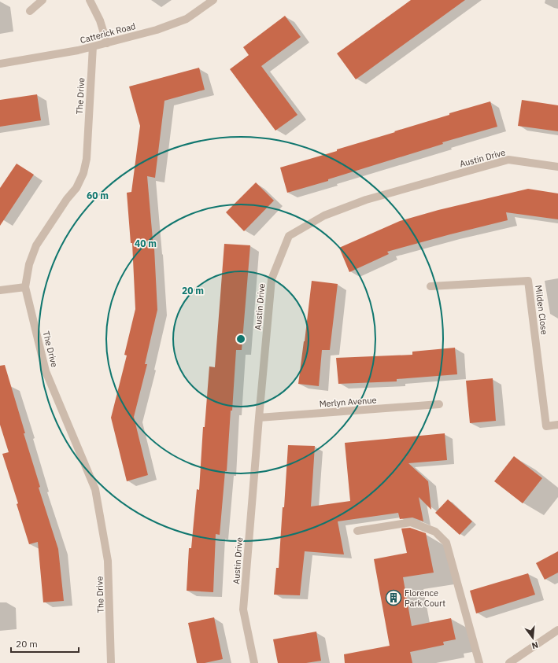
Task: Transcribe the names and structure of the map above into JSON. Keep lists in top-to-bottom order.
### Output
{
  "streets": {
    "street": [
      "Catterick Road",
      "The Drive",
      "Austin Drive",
      "Milden Close",
      "Merlyn Avenue"
    ]
  },
  "crossings": [
    ["Catterick Road", "The Drive"],
    ["Austin Drive", "Merlyn Avenue"]
  ],
  "places": {
    "building": ["Florence Park Court"]
  },
  "scale_bar": "20 m",
  "north": "bottom",
  "rings": ["60 m", "40 m", "20 m"]
}
